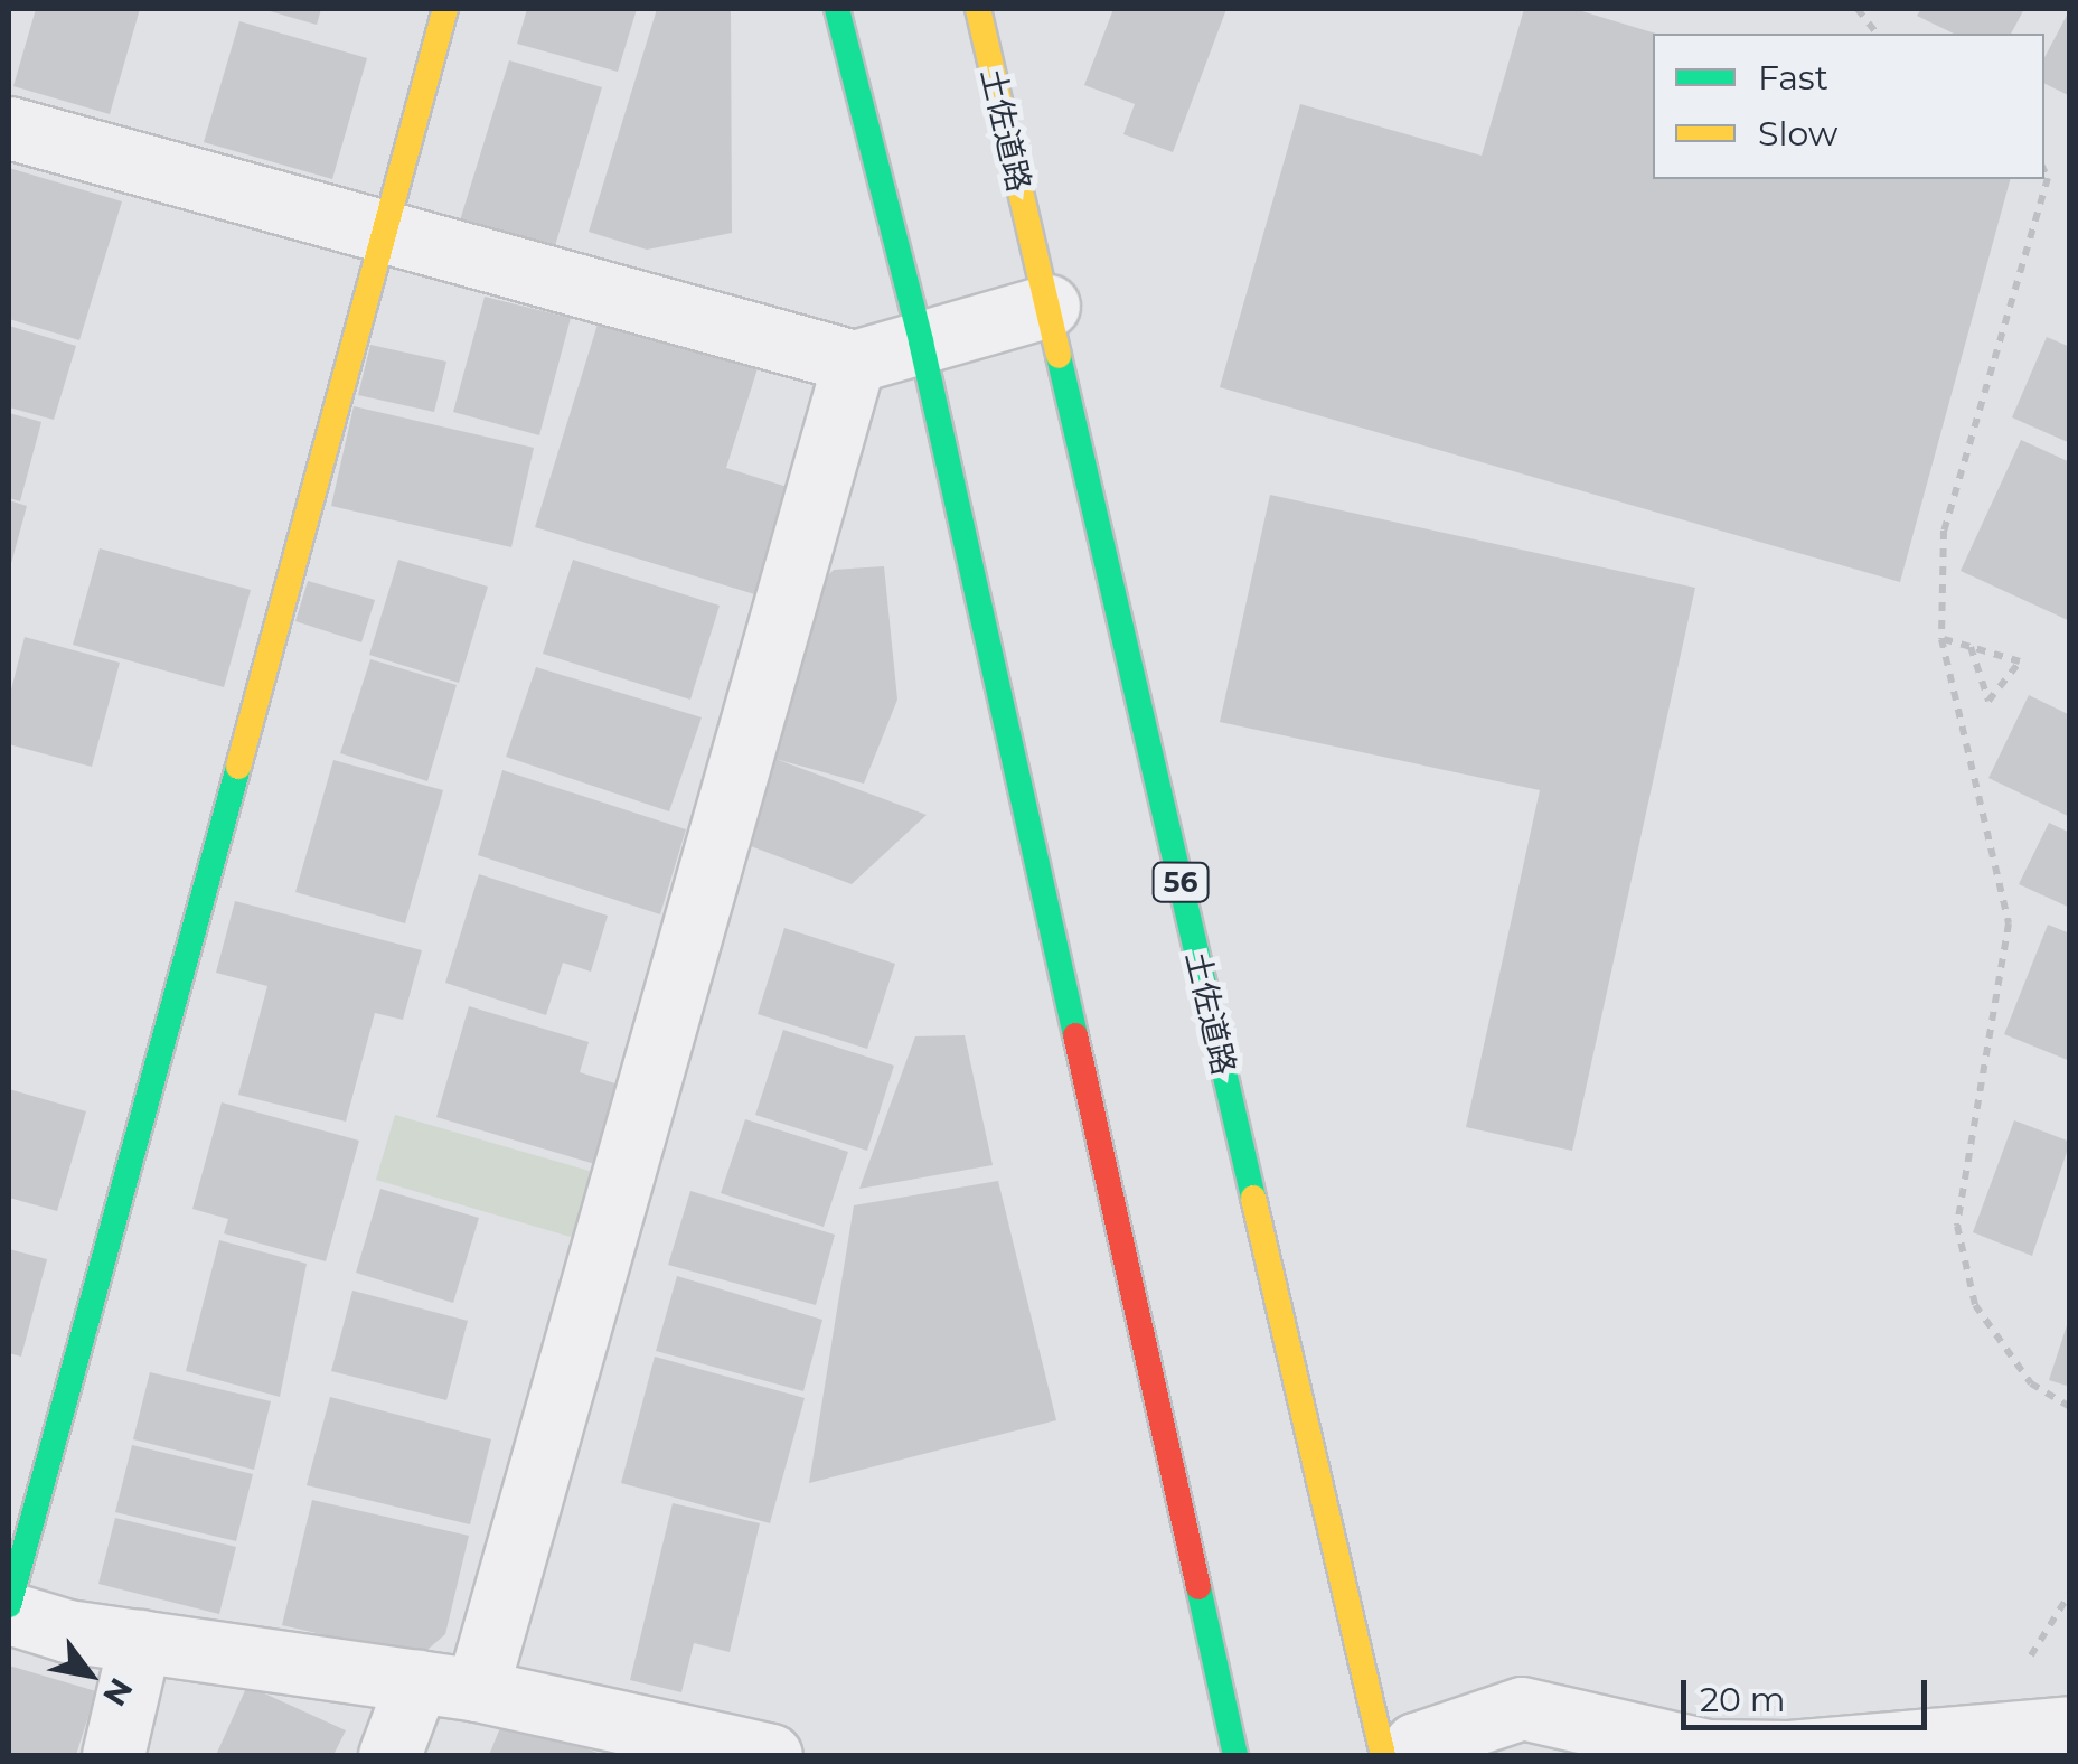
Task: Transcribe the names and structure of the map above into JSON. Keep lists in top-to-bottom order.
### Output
{
  "streets": {
    "main road": ["土佐道路", "56"]
  },
  "legend": ["Fast", "Slow"],
  "scale_bar": "20 m",
  "north": "bottom right"
}
